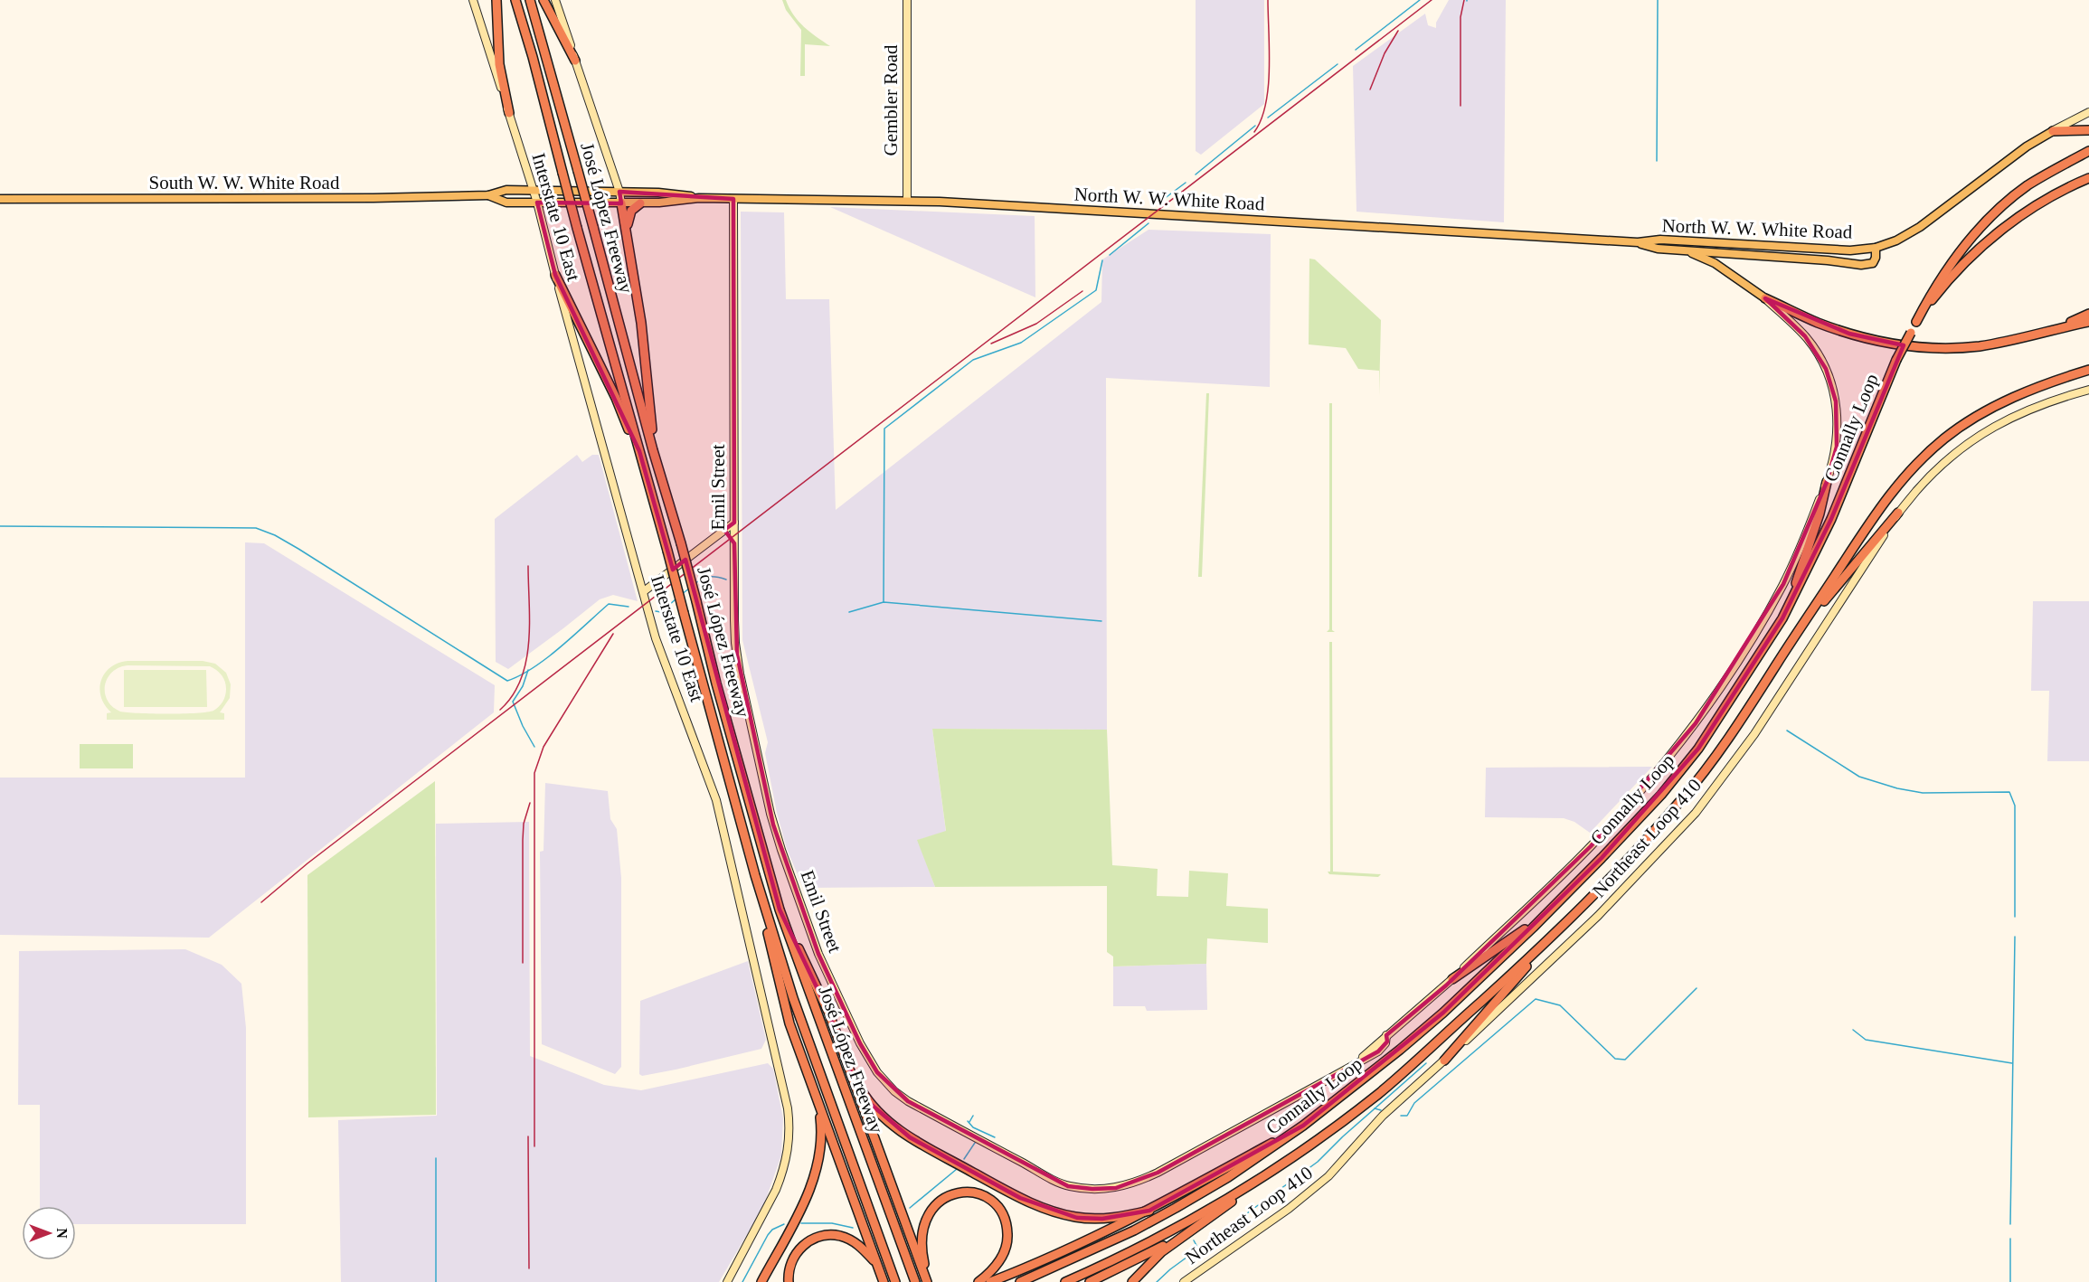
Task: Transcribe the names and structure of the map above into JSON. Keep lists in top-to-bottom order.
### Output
{
  "streets": {
    "highway": ["José López Freeway", "Connally Loop"],
    "main road": [
      "Gembler Road",
      "South W. W. White Road",
      "North W. W. White Road",
      "Interstate 10 East",
      "Emil Street",
      "Northeast Loop 410"
    ]
  },
  "crossings": [
    ["Gembler Road", "North W. W. White Road"],
    ["South W. W. White Road", "North W. W. White Road"],
    ["South W. W. White Road", "Interstate 10 East"],
    ["North W. W. White Road", "Interstate 10 East"],
    ["North W. W. White Road", "Emil Street"],
    ["North W. W. White Road", "Northeast Loop 410"],
    ["Emil Street", "Northeast Loop 410"]
  ],
  "north": "right"
}
